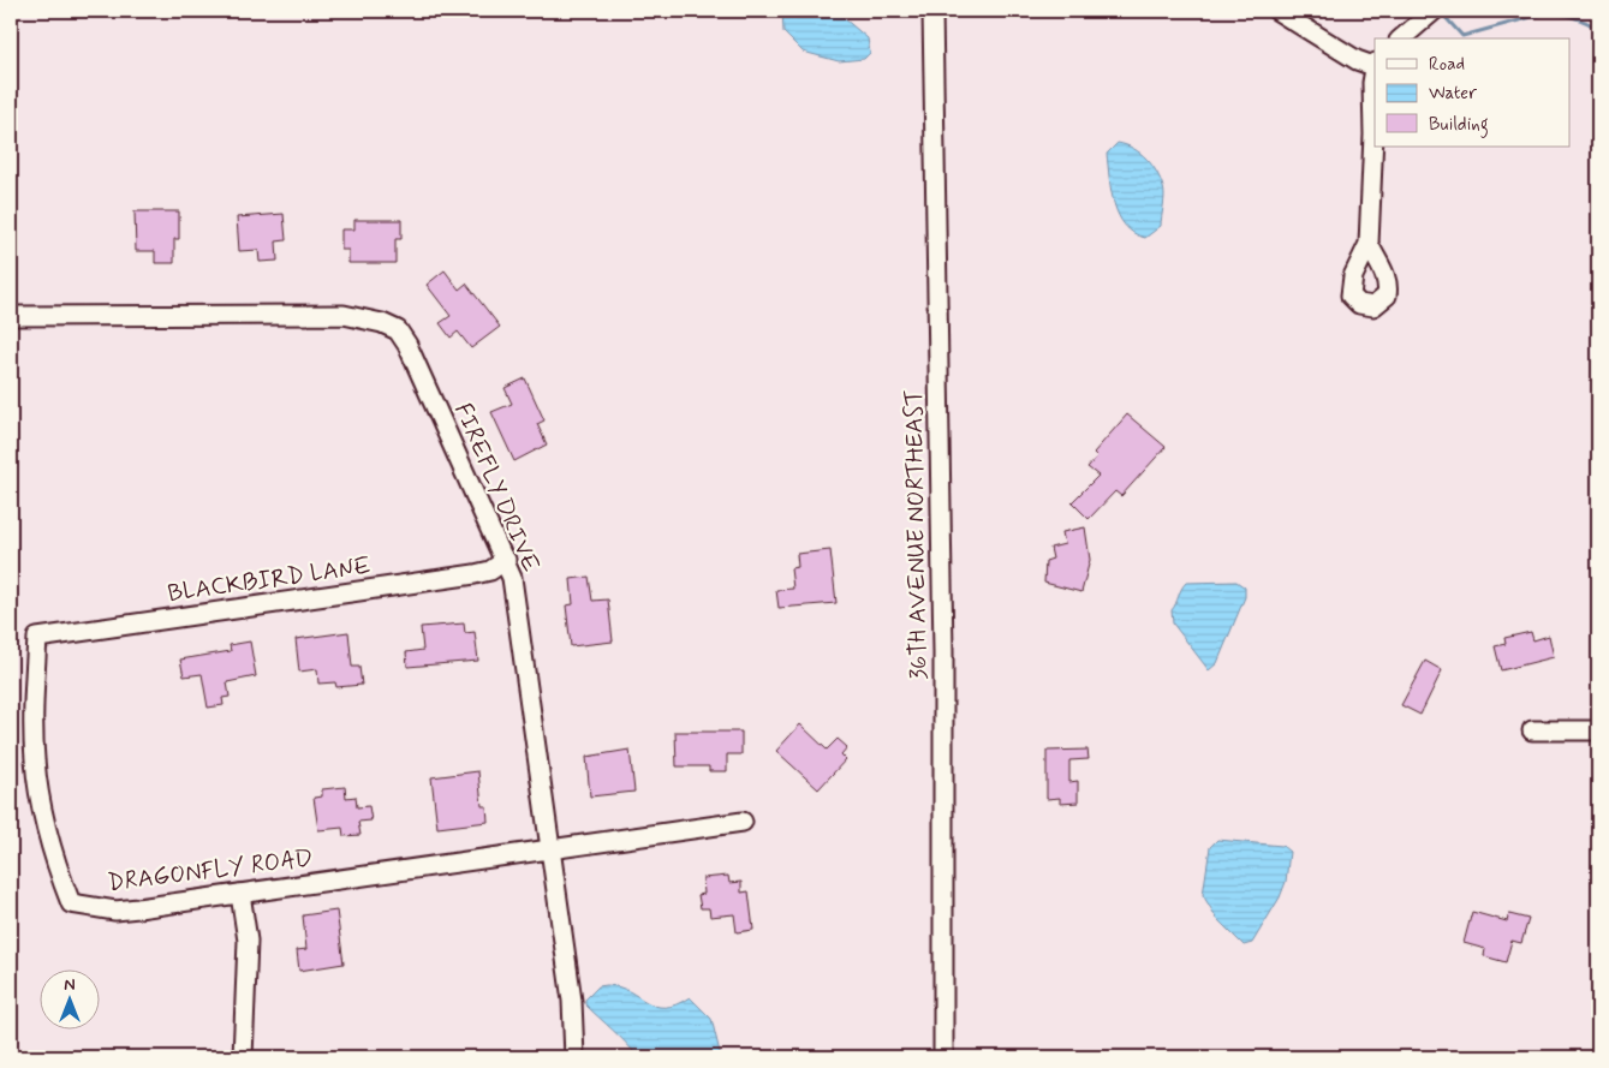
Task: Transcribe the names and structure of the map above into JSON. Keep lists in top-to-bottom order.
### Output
{
  "streets": {
    "street": [
      "FIREFLY DRIVE",
      "36TH AVENUE NORTHEAST",
      "BLACKBIRD LANE",
      "DRAGONFLY ROAD"
    ]
  },
  "crossings": [
    ["FIREFLY DRIVE", "BLACKBIRD LANE"],
    ["FIREFLY DRIVE", "DRAGONFLY ROAD"],
    ["BLACKBIRD LANE", "DRAGONFLY ROAD"]
  ],
  "legend": ["Road", "Water", "Building"],
  "north": "top"
}
